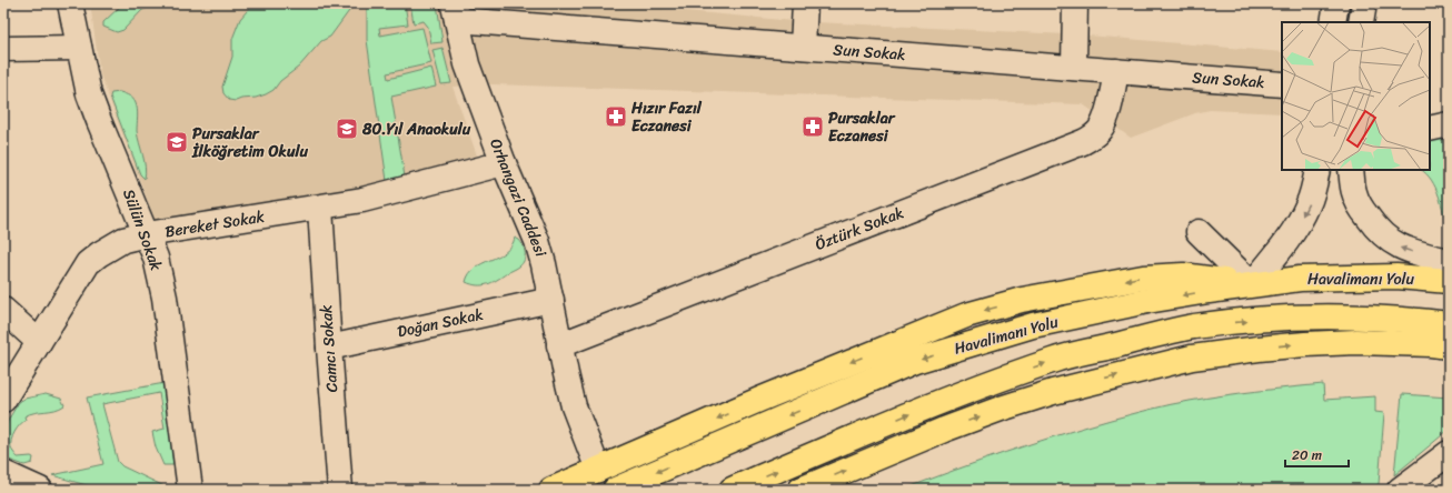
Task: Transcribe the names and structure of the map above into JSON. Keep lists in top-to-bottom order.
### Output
{
  "streets": {
    "highway": ["Havalimanı Yolu"],
    "street": [
      "Sun Sokak",
      "Orhangazi Caddesi",
      "Bereket Sokak",
      "Öztürk Sokak",
      "Sülün Sokak",
      "Doğan Sokak",
      "Camcı Sokak"
    ]
  },
  "crossings": [
    ["Sun Sokak", "Orhangazi Caddesi"],
    ["Sun Sokak", "Öztürk Sokak"],
    ["Orhangazi Caddesi", "Bereket Sokak"],
    ["Orhangazi Caddesi", "Öztürk Sokak"],
    ["Orhangazi Caddesi", "Doğan Sokak"],
    ["Bereket Sokak", "Sülün Sokak"],
    ["Bereket Sokak", "Camcı Sokak"],
    ["Doğan Sokak", "Camcı Sokak"]
  ],
  "places": {
    "pharmacy": ["Hızır Fazıl Eczanesi", "Pursaklar Eczanesi"],
    "school or university": ["80.Yıl Anaokulu", "Pursaklar İlköğretim Okulu"]
  },
  "scale_bar": "20 m"
}
